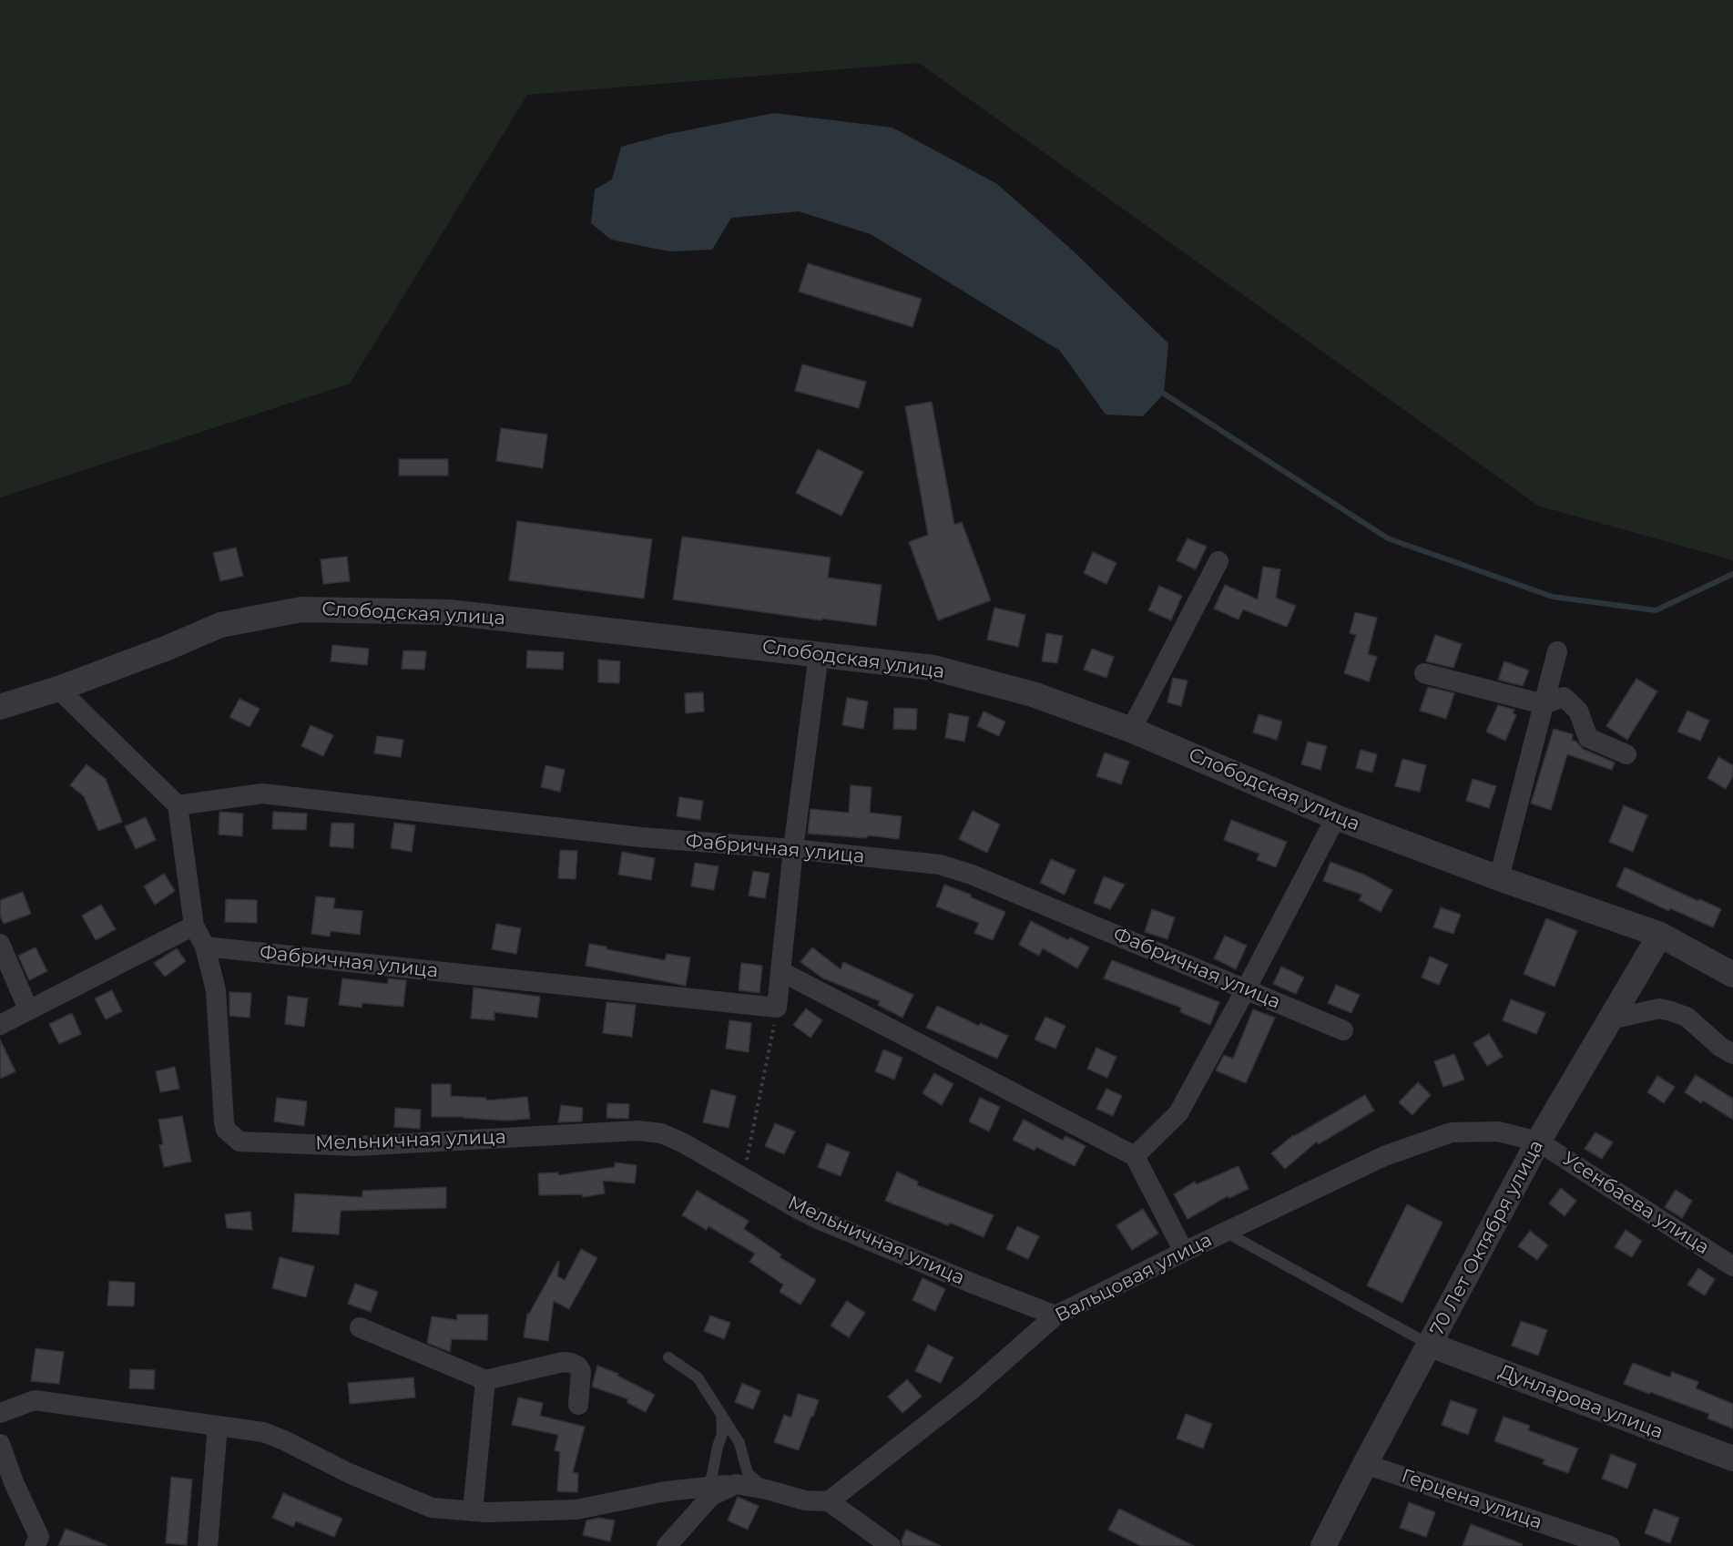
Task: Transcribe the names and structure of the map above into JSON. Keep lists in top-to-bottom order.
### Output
{
  "streets": {
    "street": [
      "Слободская улица",
      "Фабричная улица",
      "Мельничная улица",
      "Усенбаева улица",
      "70 Лет Октября улица",
      "Вальцовая улица",
      "Дунларова улица",
      "Герцена улица"
    ]
  },
  "crossings": [
    ["Слободская улица", "70 Лет Октября улица"],
    ["Фабричная улица", "Мельничная улица"],
    ["Мельничная улица", "Вальцовая улица"],
    ["Усенбаева улица", "70 Лет Октября улица"],
    ["Усенбаева улица", "Вальцовая улица"],
    ["70 Лет Октября улица", "Вальцовая улица"],
    ["70 Лет Октября улица", "Дунларова улица"],
    ["70 Лет Октября улица", "Герцена улица"]
  ]
}
